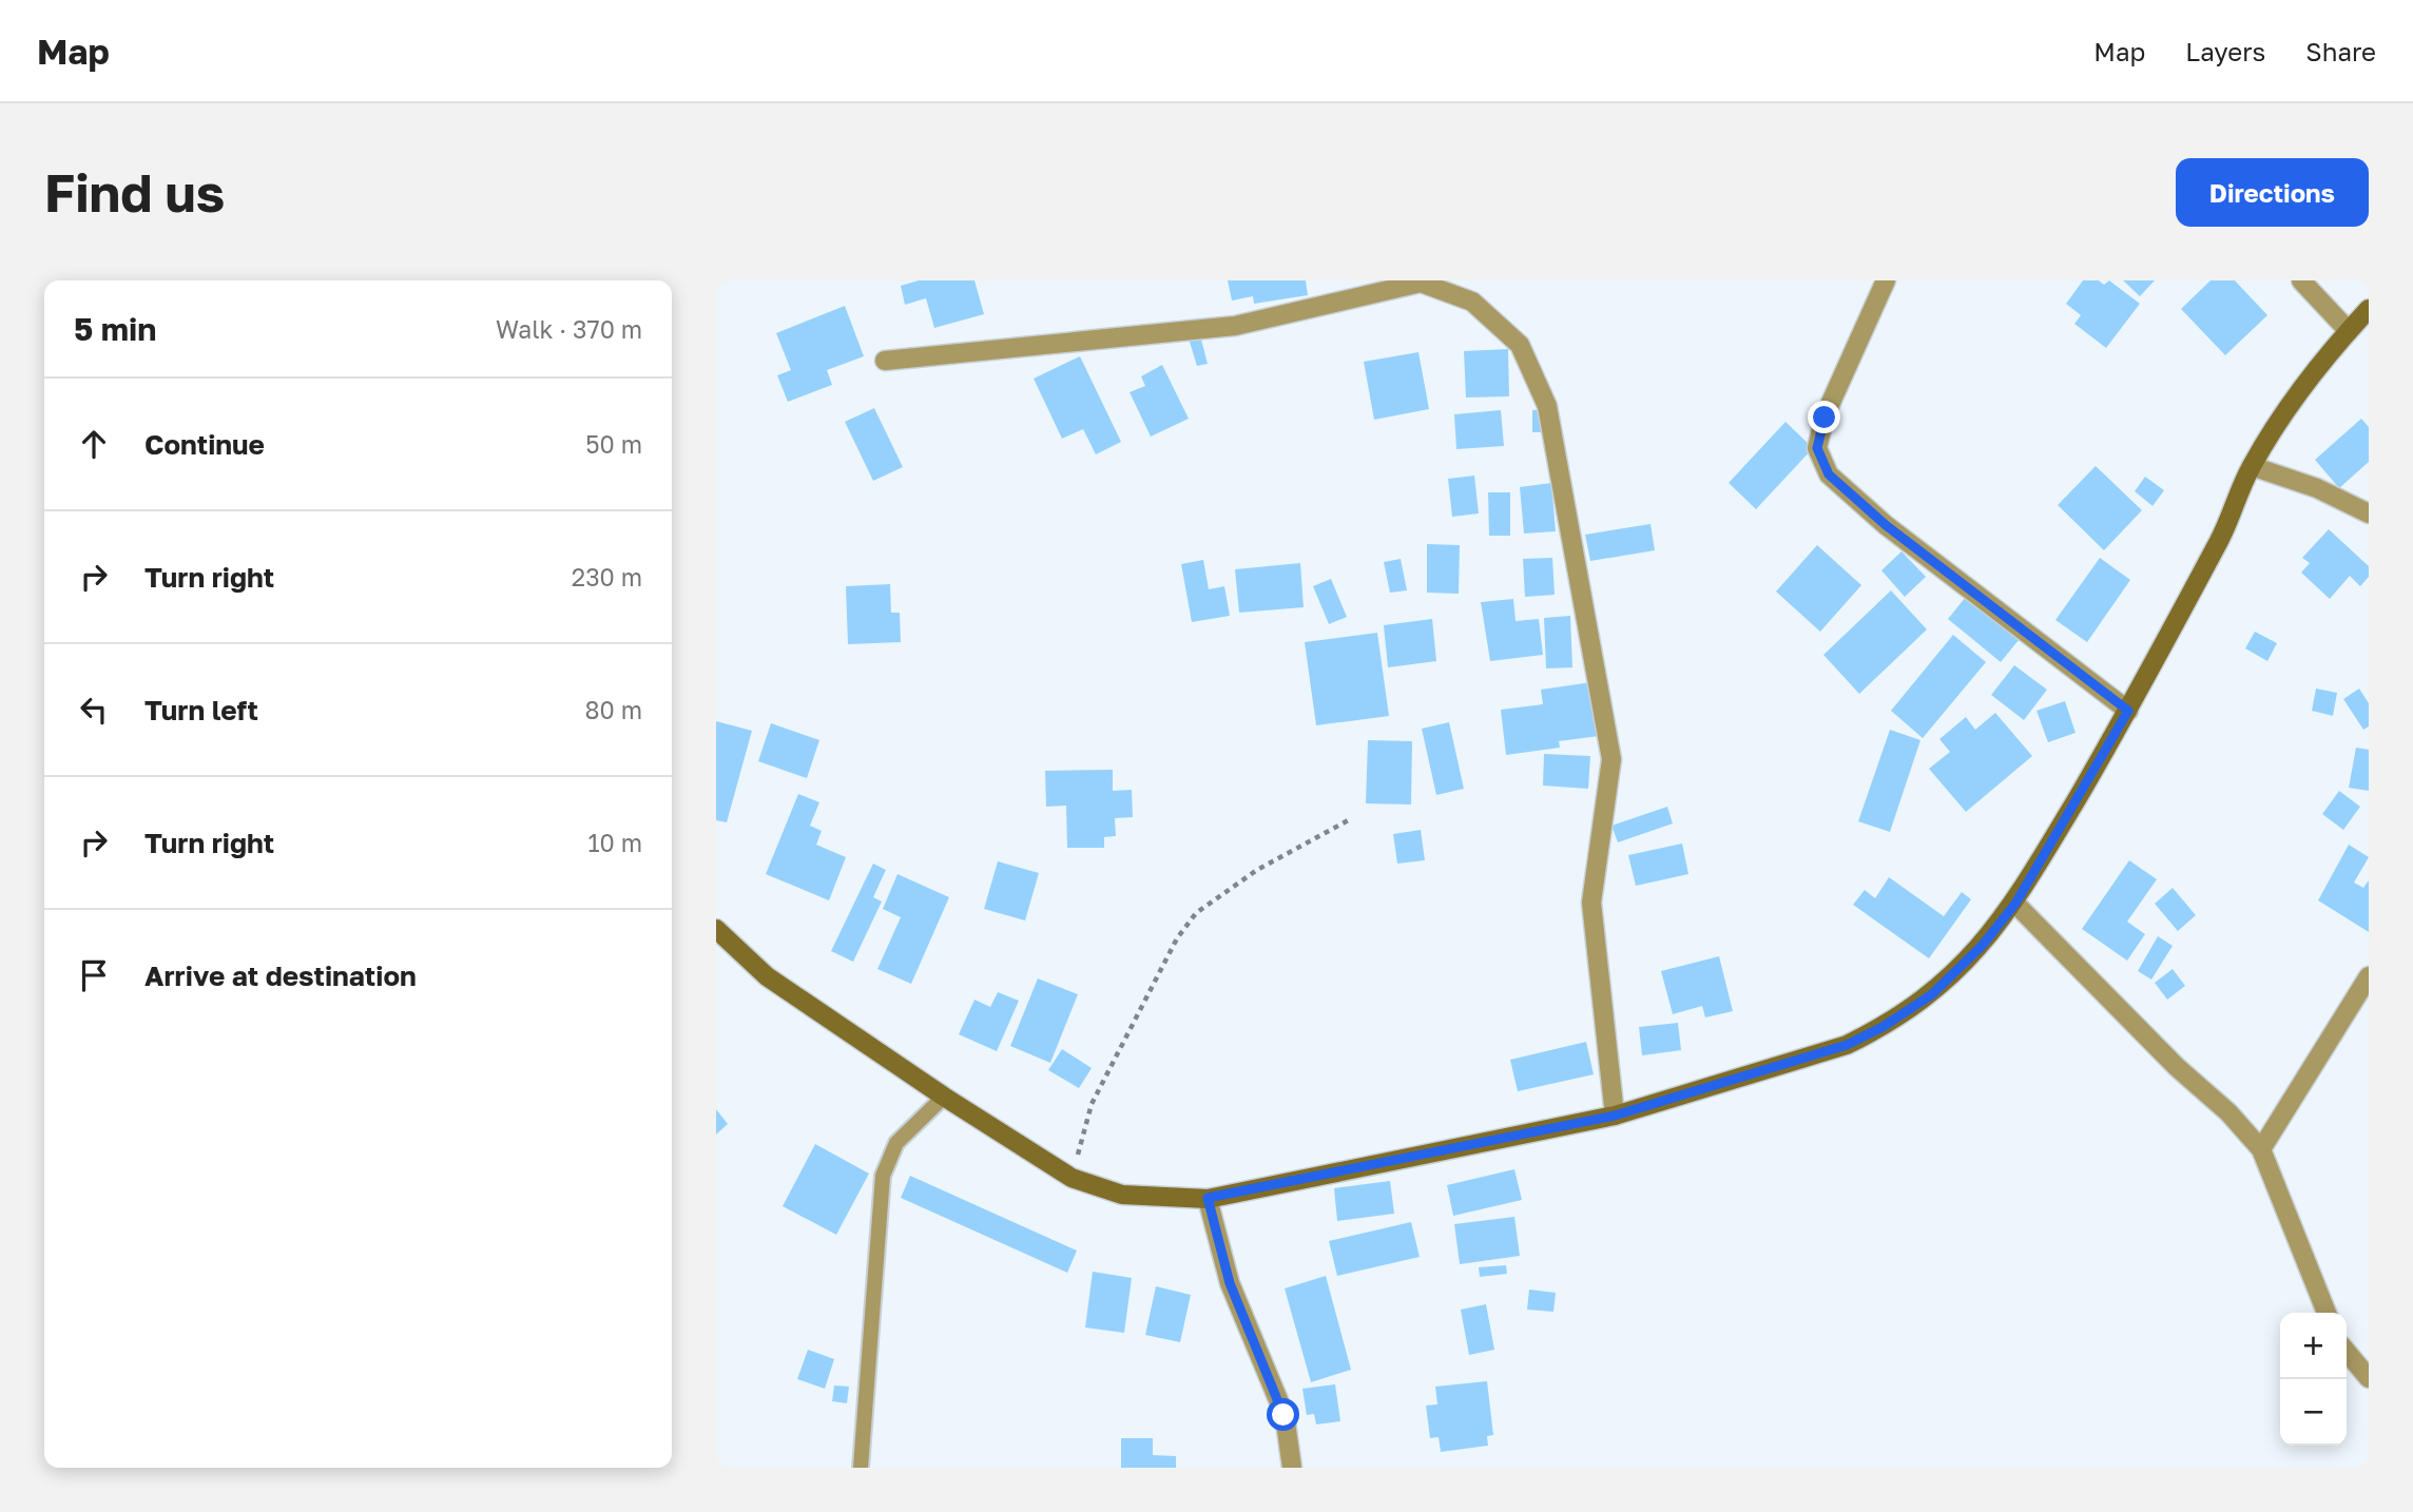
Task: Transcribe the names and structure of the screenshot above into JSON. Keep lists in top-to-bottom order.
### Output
{
  "page": {
    "header": "Map",
    "nav": ["Map", "Layers", "Share"],
    "buttons": "Directions",
    "title": "Find us",
    "heading": ["5 min", "Walk · 370 m"],
    "list": [
      ["Continue", "50 m"],
      ["Turn right", "230 m"],
      ["Turn left", "80 m"],
      ["Turn right", "10 m"],
      "Arrive at destination"
    ],
    "map_buttons": ["+", "−"]
  }
}
